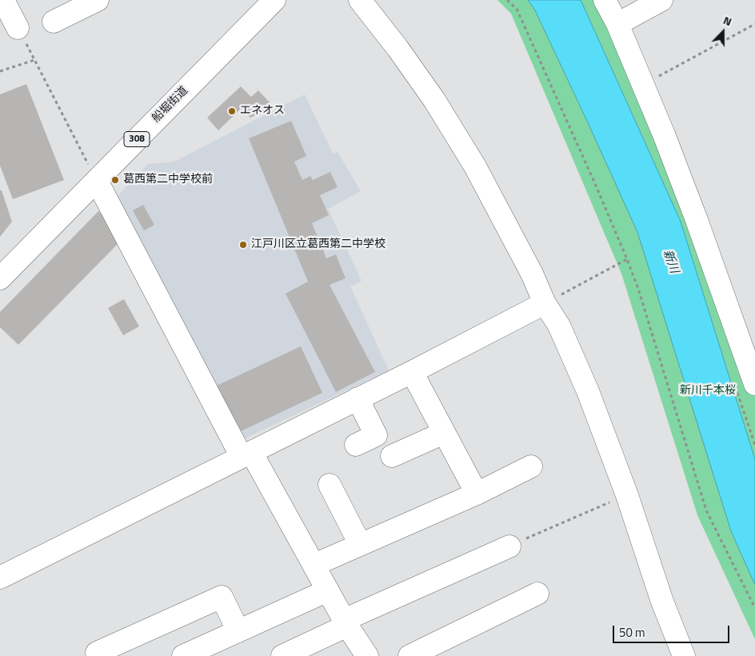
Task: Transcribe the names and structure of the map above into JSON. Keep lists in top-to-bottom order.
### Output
{
  "streets": {
    "street": ["船堀街道", "308"]
  },
  "water": ["新川"],
  "parks": ["新川千本桜"],
  "places": ["エネオス", "葛西第二中学校前", "江戸川区立葛西第二中学校"],
  "scale_bar": "50 m",
  "north": "top"
}
